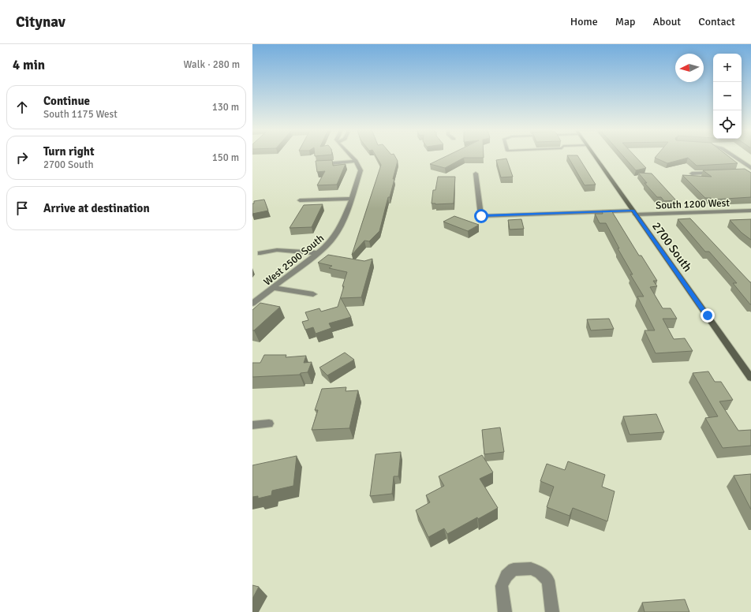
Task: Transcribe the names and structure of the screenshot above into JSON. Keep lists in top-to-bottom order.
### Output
{
  "streets": {
    "main road": ["2700 South"],
    "street": ["South 1200 West", "West 2500 South"]
  },
  "crossings": [
    ["South 1200 West", "2700 South"]
  ],
  "north": "left",
  "page": {
    "header": "Citynav",
    "nav": [
      "Home",
      "Map",
      "About",
      "Contact"
    ],
    "heading": ["4 min", "Walk · 280 m"],
    "map_buttons": ["+", "−"],
    "list": [
      ["Continue", "South 1175 West", "130 m"],
      ["Turn right", "2700 South", "150 m"],
      "Arrive at destination"
    ]
  }
}
